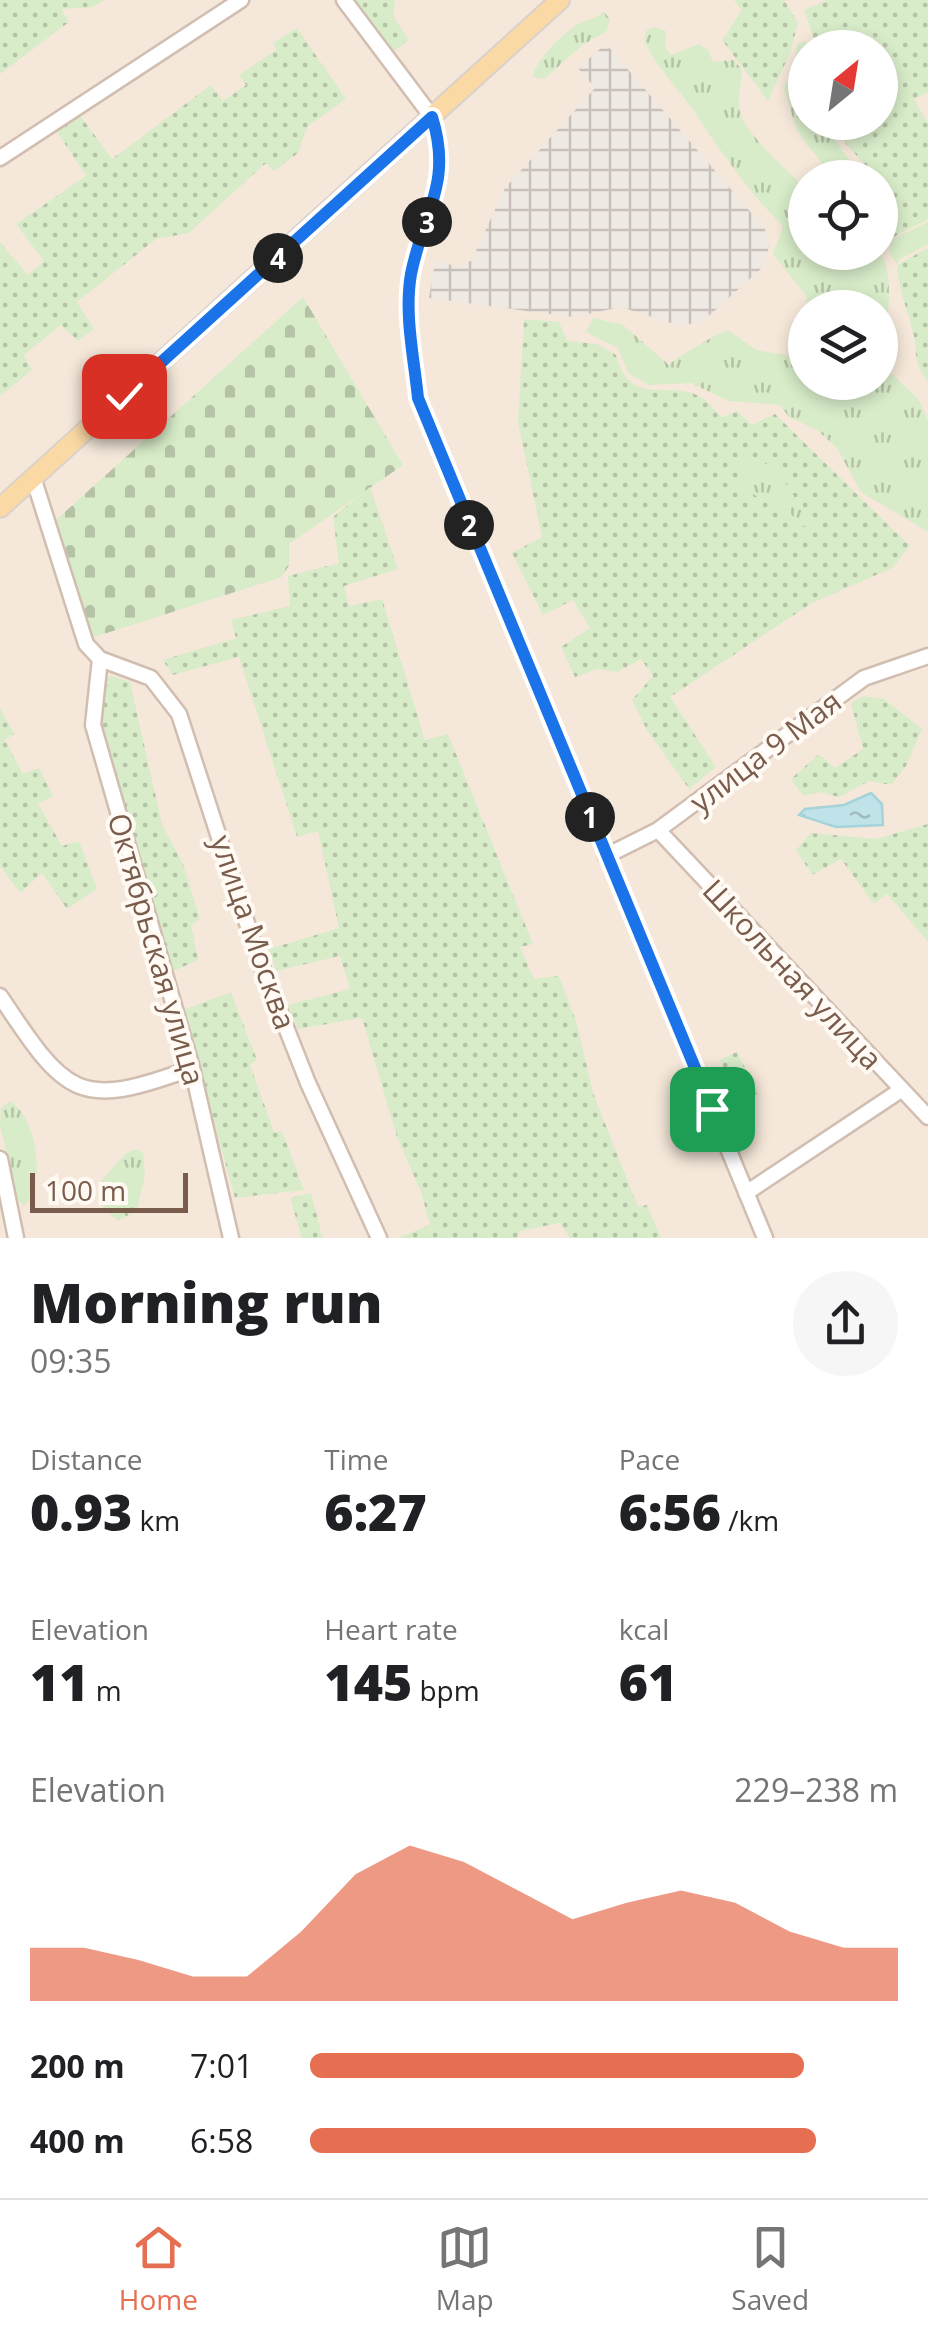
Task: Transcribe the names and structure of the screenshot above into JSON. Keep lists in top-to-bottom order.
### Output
{
  "streets": {
    "street": [
      "улица 9 Мая",
      "улица Москва",
      "Октябрьская улица",
      "Школьная улица"
    ]
  },
  "crossings": [
    ["улица 9 Мая", "Школьная улица"],
    ["улица Москва", "Октябрьская улица"]
  ],
  "scale_bar": "100 m",
  "north": "top right",
  "page": {
    "pins": [
      "3",
      "4",
      "2",
      "1"
    ],
    "scale": "100 m",
    "heading": ["Morning run", "09:35"],
    "stats": [
      ["Distance", "0.93 km"],
      ["Time", "6:27"],
      ["Pace", "6:56 /km"],
      ["Elevation", "11 m"],
      ["Heart rate", "145 bpm"],
      ["kcal", "61"]
    ],
    "chart": ["Elevation", "229–238 m"],
    "list": [
      {
        "name": "200 m",
        "note": "7:01"
      },
      {
        "name": "400 m",
        "note": "6:58"
      }
    ],
    "tabs": ["Home", "Map", "Saved"]
  }
}
